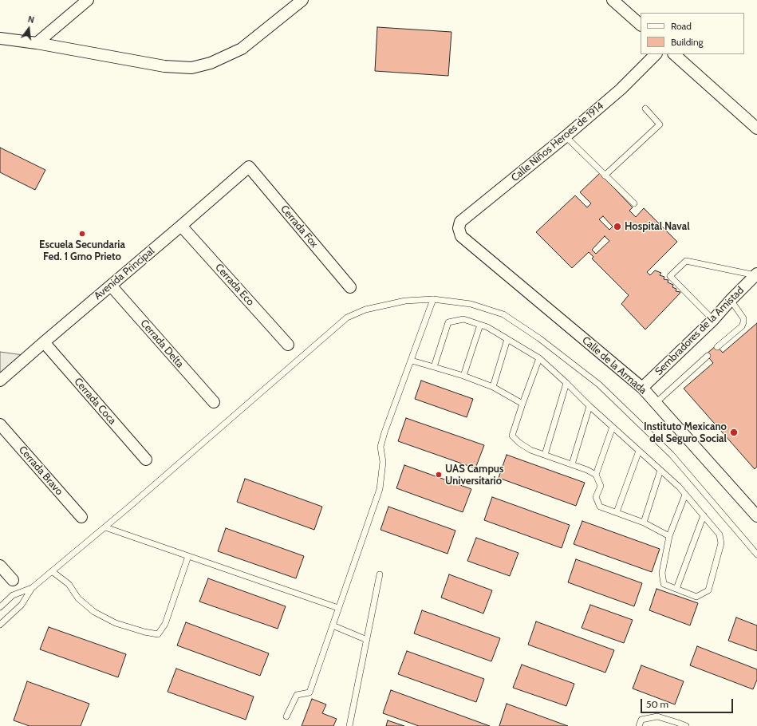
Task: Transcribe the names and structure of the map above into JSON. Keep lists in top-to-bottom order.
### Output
{
  "streets": {
    "street": [
      "Calle Niños Heroes de 1914",
      "Cerrada Fox",
      "Avenida Principal",
      "Cerrada Eco",
      "Sembradores de la Amistad",
      "Cerrada Delta",
      "Calle de la Armada",
      "Cerrada Coca",
      "Cerrada Bravo"
    ]
  },
  "crossings": [
    ["Calle Niños Heroes de 1914", "Calle de la Armada"],
    ["Cerrada Fox", "Avenida Principal"],
    ["Avenida Principal", "Cerrada Eco"],
    ["Avenida Principal", "Cerrada Delta"],
    ["Avenida Principal", "Cerrada Coca"],
    ["Sembradores de la Amistad", "Calle de la Armada"]
  ],
  "places": [
    "Hospital Naval",
    "Escuela Secundaria Fed. 1 Gmo Prieto",
    "Instituto Mexicano del Seguro Social",
    "UAS Campus Universitario"
  ],
  "legend": ["Road", "Building"],
  "scale_bar": "50 m",
  "north": "top"
}
